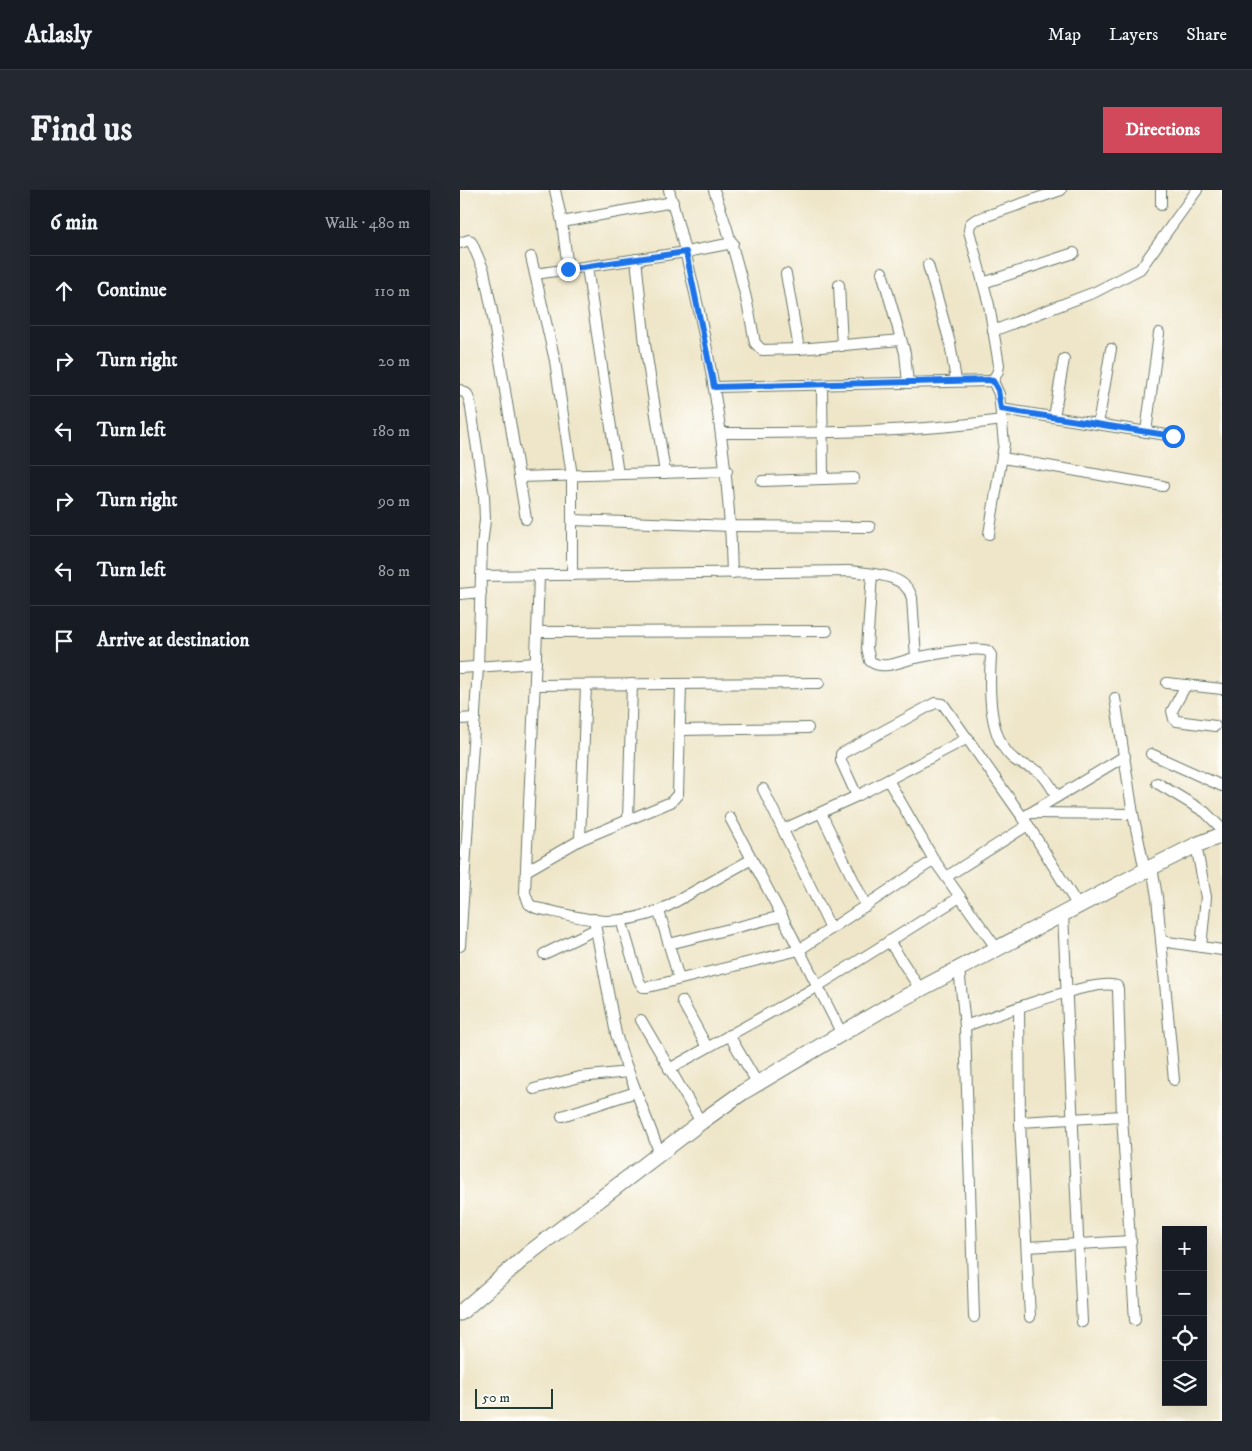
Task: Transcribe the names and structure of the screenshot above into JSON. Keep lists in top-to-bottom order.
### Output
{
  "scale_bar": "50 m",
  "page": {
    "header": "Atlasly",
    "nav": ["Map", "Layers", "Share"],
    "buttons": "Directions",
    "title": "Find us",
    "heading": ["6 min", "Walk · 480 m"],
    "list": [
      ["Continue", "110 m"],
      ["Turn right", "20 m"],
      ["Turn left", "180 m"],
      ["Turn right", "90 m"],
      ["Turn left", "80 m"],
      "Arrive at destination"
    ],
    "map_buttons": ["+", "−"],
    "scale": "50 m"
  }
}
